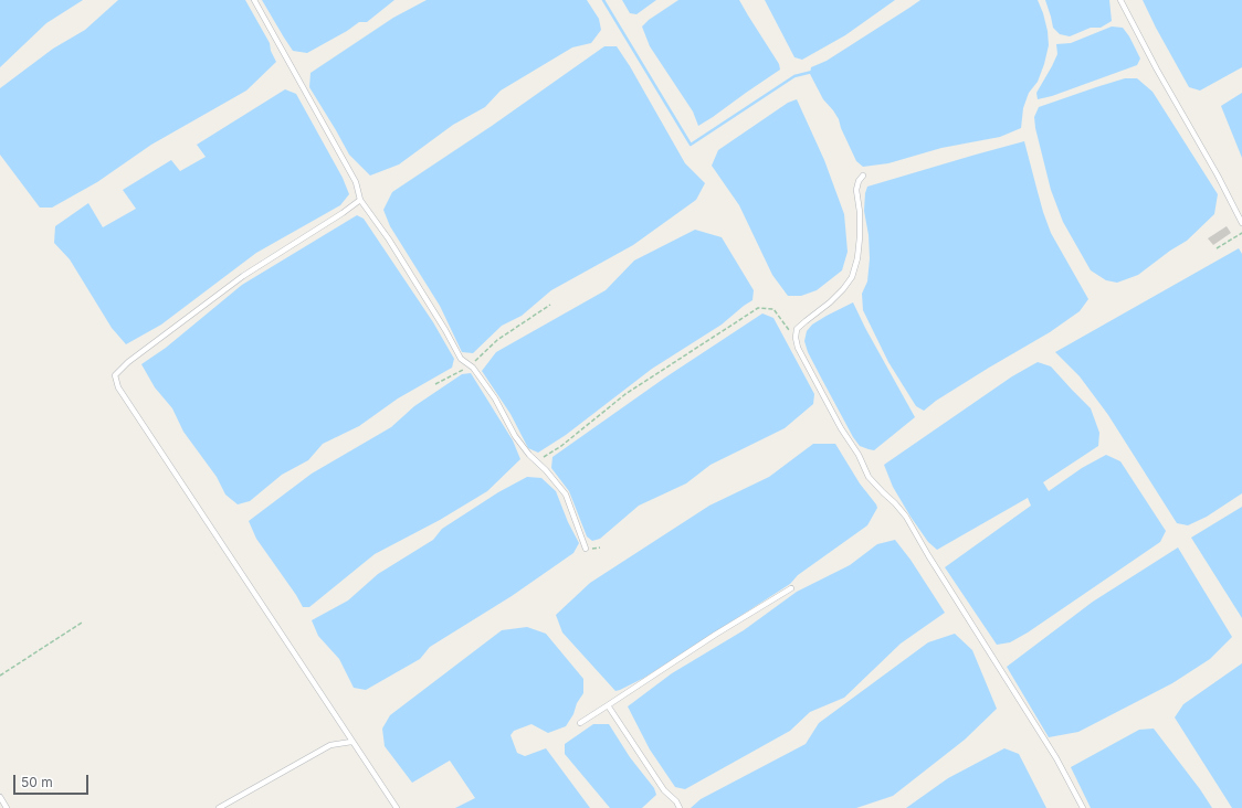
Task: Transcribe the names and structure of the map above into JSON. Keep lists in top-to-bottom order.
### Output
{
  "scale_bar": "50 m"
}
